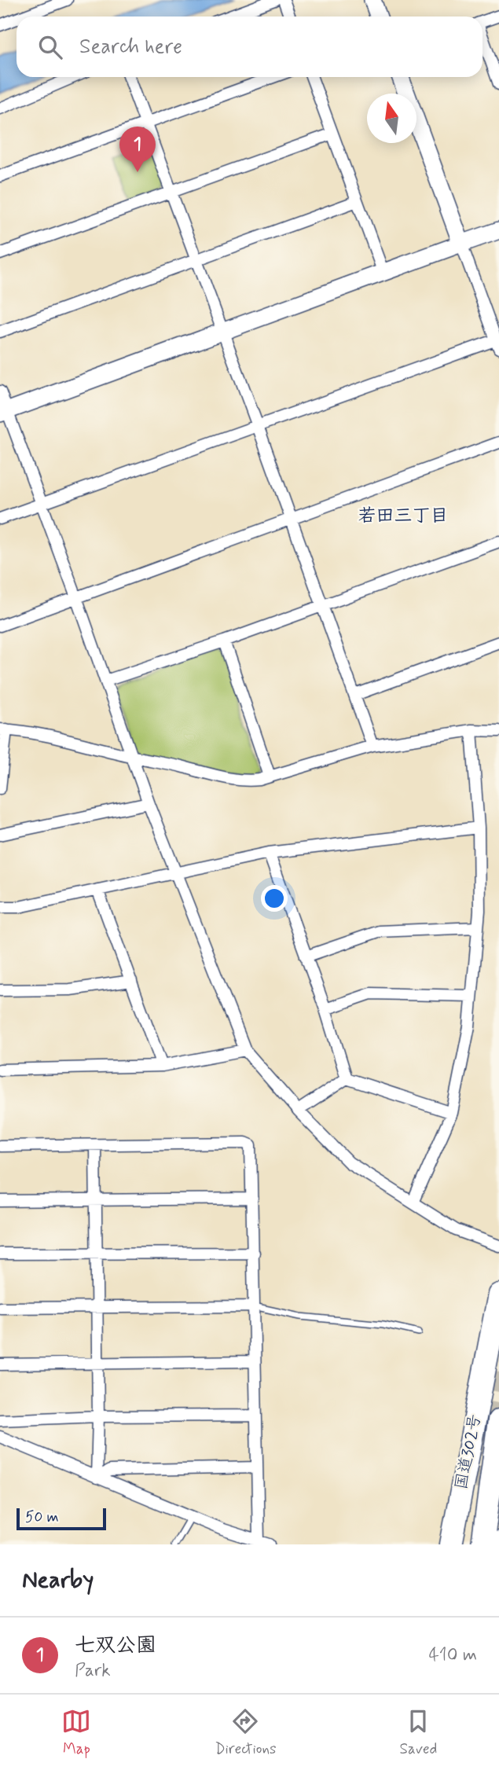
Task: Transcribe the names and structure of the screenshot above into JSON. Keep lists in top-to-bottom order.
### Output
{
  "streets": {
    "highway": ["国道302号"]
  },
  "districts": ["若田三丁目"],
  "scale_bar": "50 m",
  "north": "top",
  "page": {
    "search": "Search here",
    "pins": "1",
    "scale": "50 m",
    "heading": "Nearby",
    "list": [
      {
        "mark": "1",
        "name": "七双公園",
        "note": "Park",
        "value": "410 m"
      }
    ],
    "nav": ["Map", "Directions", "Saved"]
  }
}
